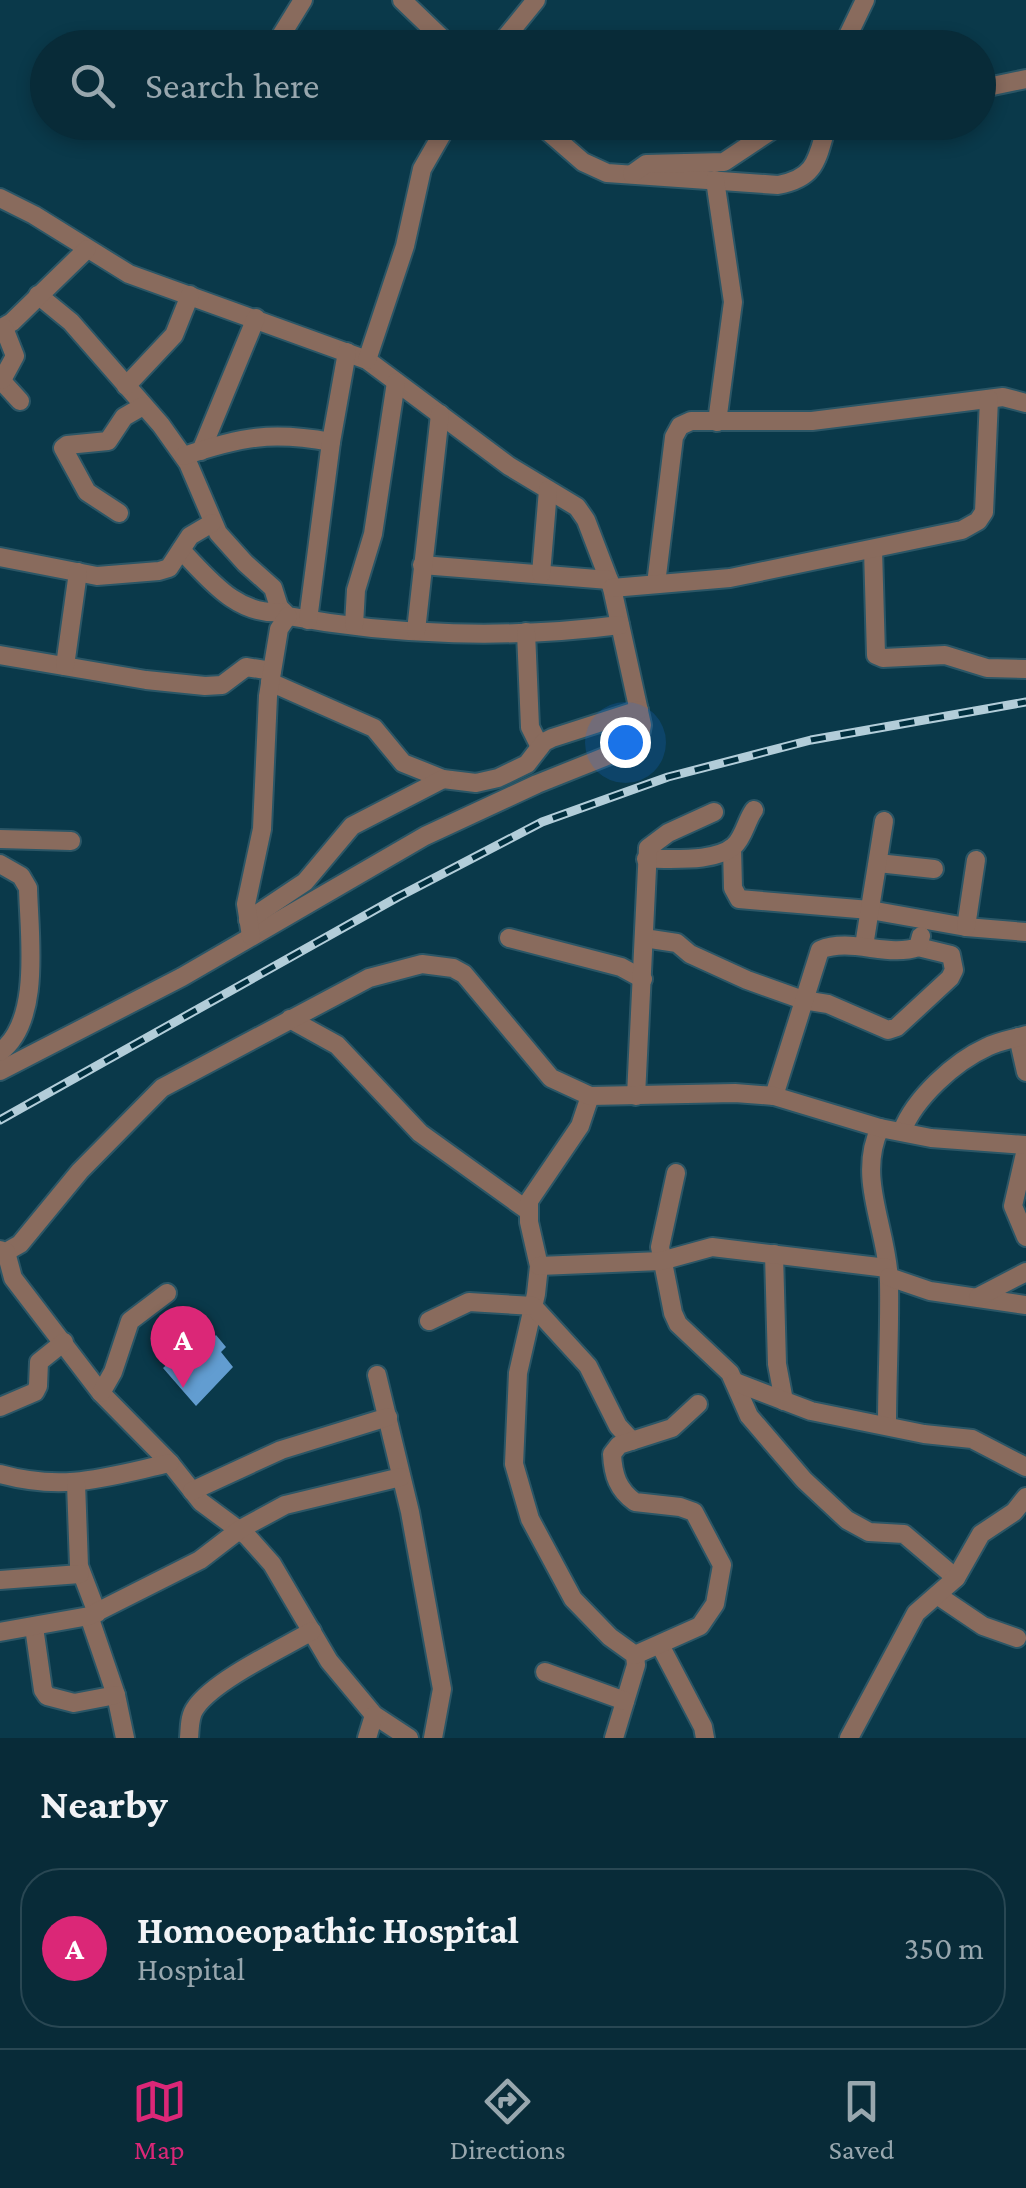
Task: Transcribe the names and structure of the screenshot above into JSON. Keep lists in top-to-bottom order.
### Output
{
  "page": {
    "search": "Search here",
    "pins": "A",
    "heading": "Nearby",
    "list": [
      {
        "mark": "A",
        "name": "Homoeopathic Hospital",
        "note": "Hospital",
        "value": "350 m"
      }
    ],
    "nav": ["Map", "Directions", "Saved"]
  }
}
